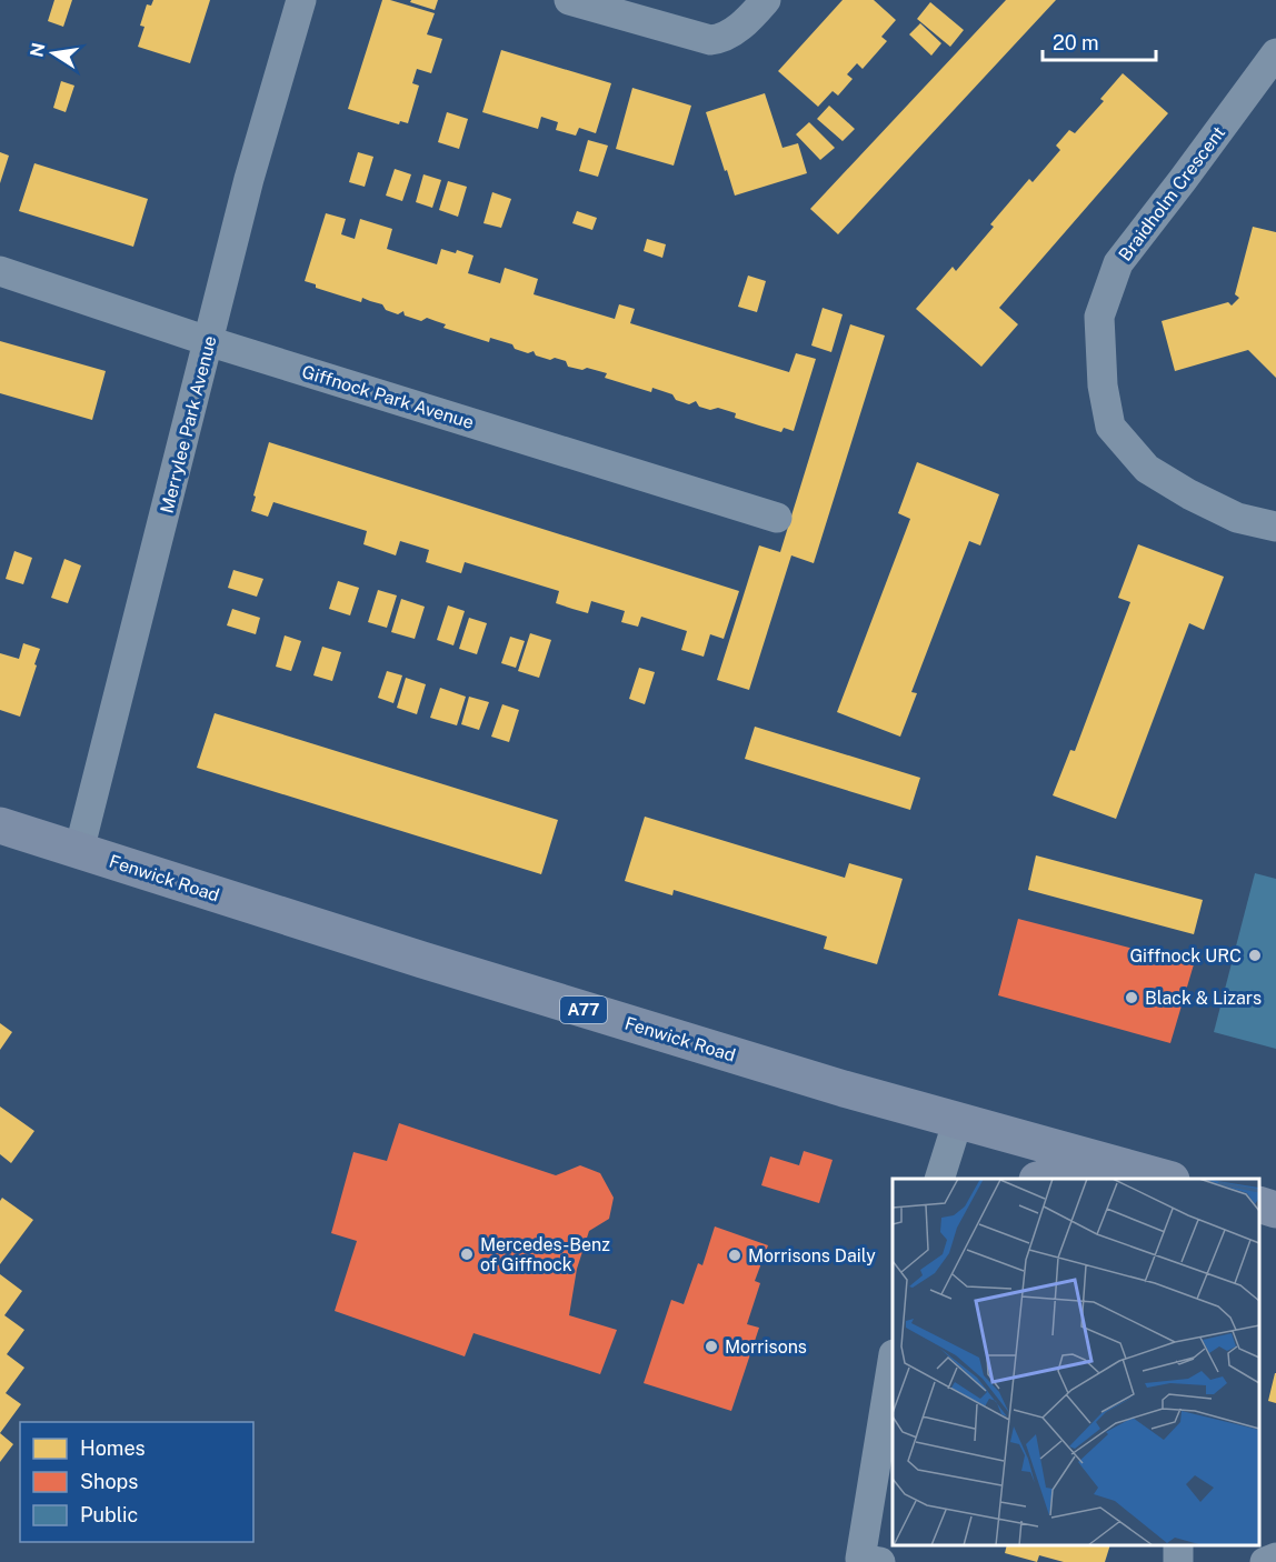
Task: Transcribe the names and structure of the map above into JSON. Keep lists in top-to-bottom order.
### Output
{
  "streets": {
    "main road": ["Fenwick Road", "A77"],
    "street": ["Braidholm Crescent", "Giffnock Park Avenue", "Merrylee Park Avenue"]
  },
  "crossings": [
    ["Giffnock Park Avenue", "Merrylee Park Avenue"],
    ["Merrylee Park Avenue", "Fenwick Road"]
  ],
  "places": [
    "Giffnock URC",
    "Black & Lizars",
    "Mercedes-Benz of Giffnock",
    "Morrisons Daily",
    "Morrisons"
  ],
  "legend": ["Homes", "Shops", "Public"],
  "scale_bar": "20 m",
  "north": "left"
}
